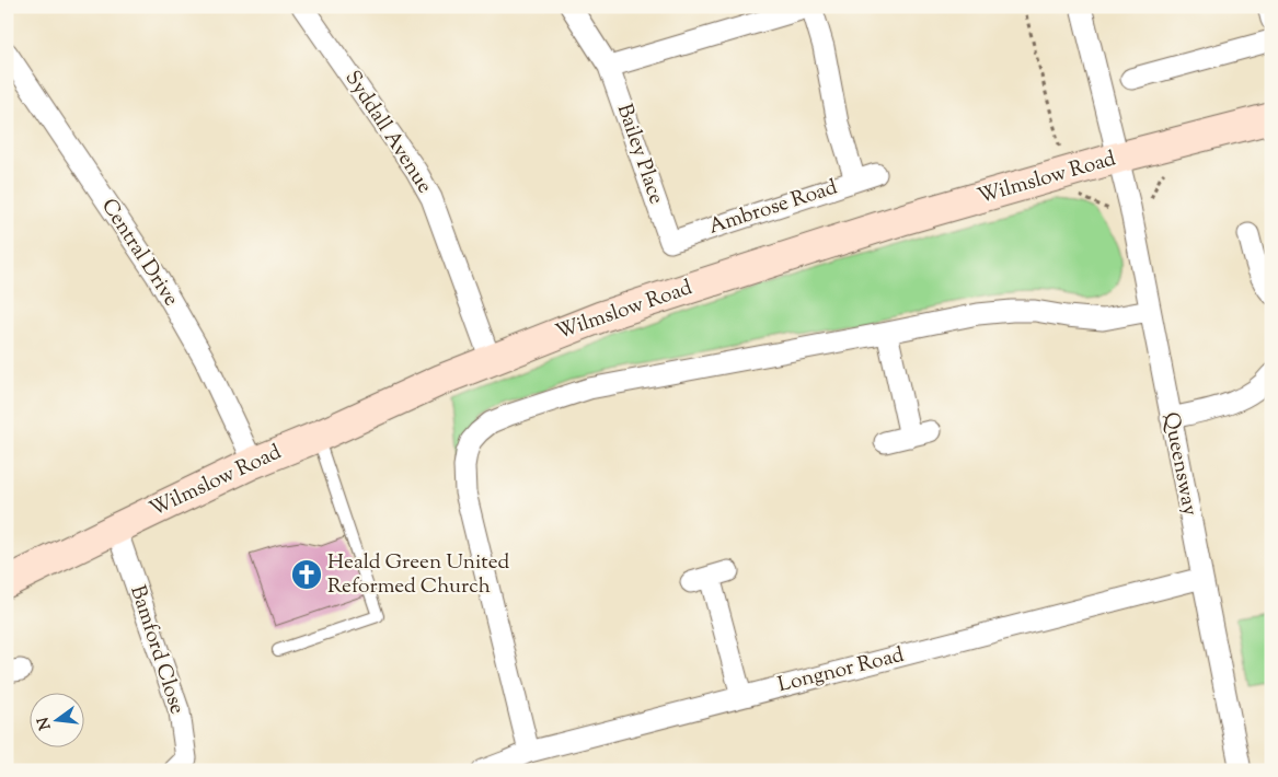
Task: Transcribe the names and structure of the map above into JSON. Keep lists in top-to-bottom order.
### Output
{
  "streets": {
    "main road": ["Wilmslow Road"],
    "street": [
      "Syddall Avenue",
      "Bailey Place",
      "Ambrose Road",
      "Central Drive",
      "Queensway",
      "Bamford Close",
      "Longnor Road"
    ]
  },
  "crossings": [
    ["Syddall Avenue", "Wilmslow Road"],
    ["Bailey Place", "Ambrose Road"],
    ["Wilmslow Road", "Central Drive"],
    ["Wilmslow Road", "Queensway"],
    ["Wilmslow Road", "Bamford Close"],
    ["Queensway", "Longnor Road"]
  ],
  "places": {
    "church": ["Heald Green United Reformed Church"]
  },
  "north": "left"
}
